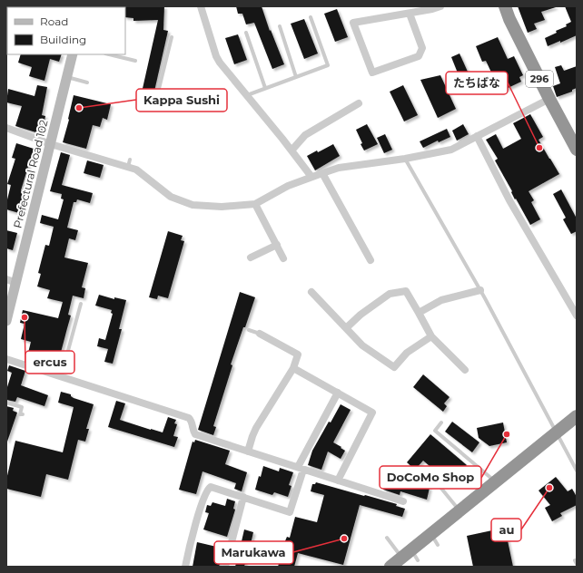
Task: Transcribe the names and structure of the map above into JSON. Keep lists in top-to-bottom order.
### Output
{
  "streets": {
    "highway": ["296"],
    "main road": ["Prefectural Road 102"]
  },
  "places": [
    "Kappa Sushi",
    "たちばな",
    "ercus",
    "DoCoMo Shop",
    "au",
    "Marukawa"
  ],
  "legend": ["Road", "Building"]
}
